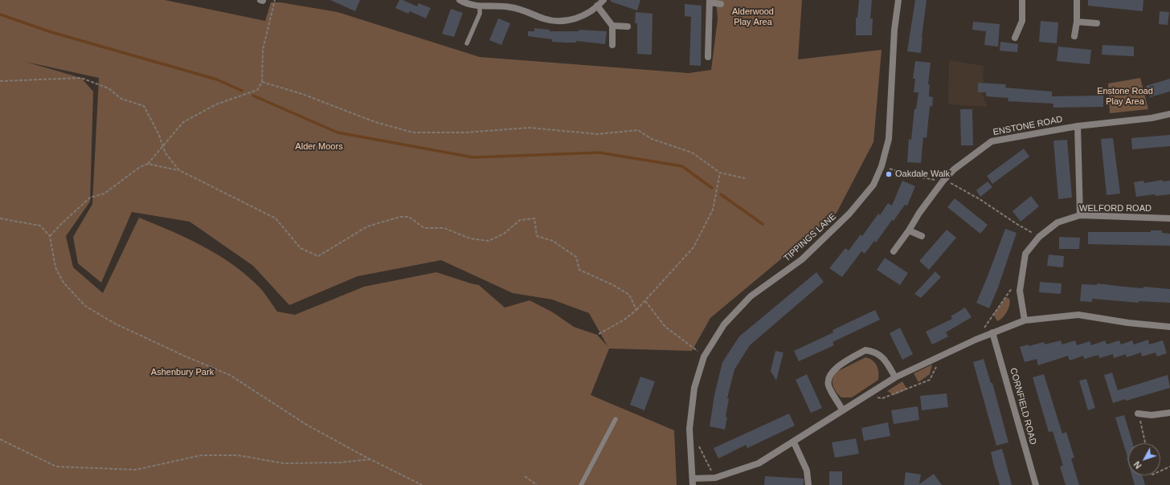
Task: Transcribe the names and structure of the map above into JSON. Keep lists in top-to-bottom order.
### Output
{
  "streets": {
    "street": [
      "ENSTONE ROAD",
      "WELFORD ROAD",
      "TIPPINGS LANE",
      "CORNFIELD ROAD"
    ]
  },
  "parks": [
    "Alderwood Play Area",
    "Enstone Road Play Area",
    "Alder Moors",
    "Ashenbury Park"
  ],
  "places": ["Oakdale Walk"],
  "north": "bottom left"
}
